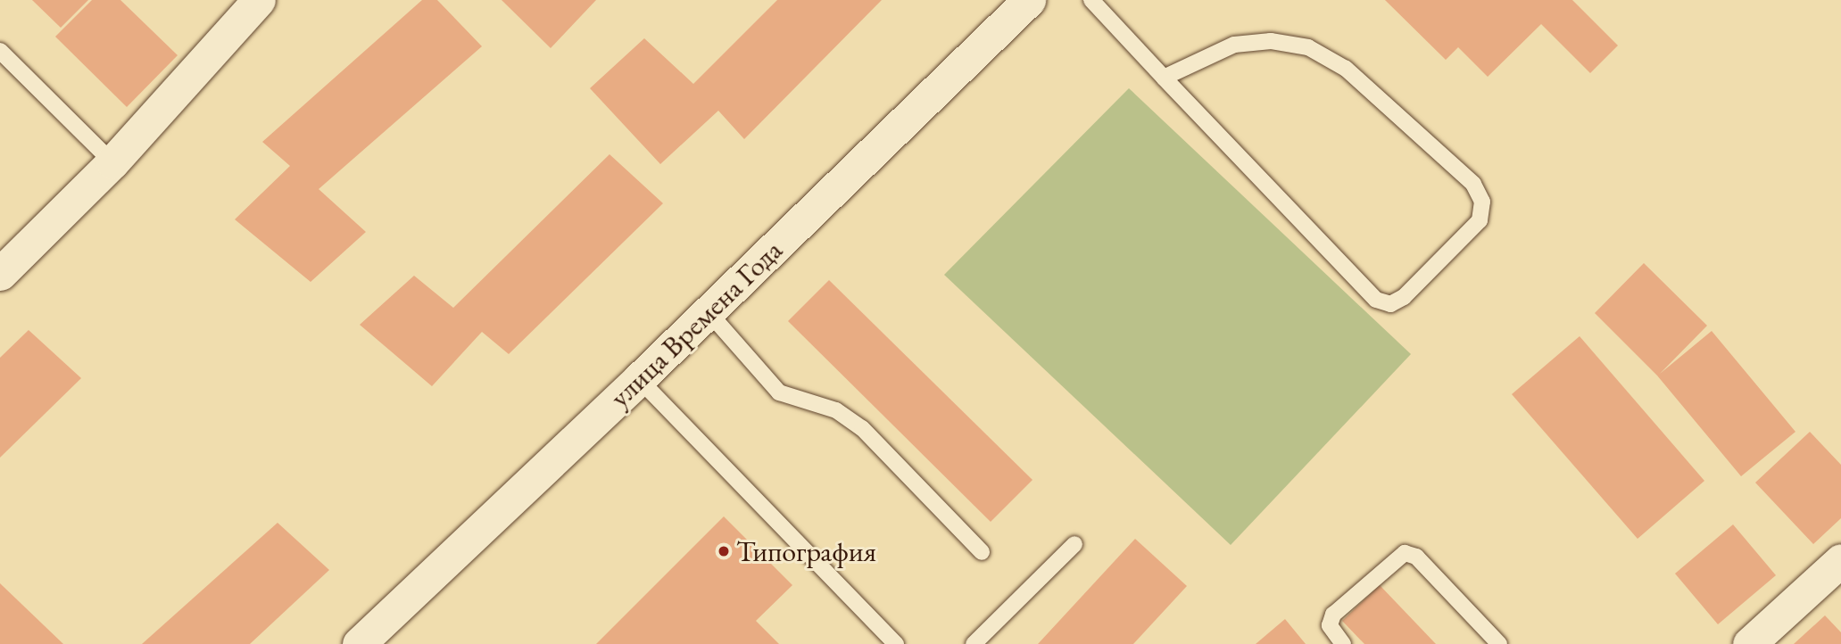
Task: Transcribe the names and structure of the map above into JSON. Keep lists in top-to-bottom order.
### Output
{
  "streets": {
    "street": ["улица Времена Года"]
  },
  "places": ["Типография"]
}
